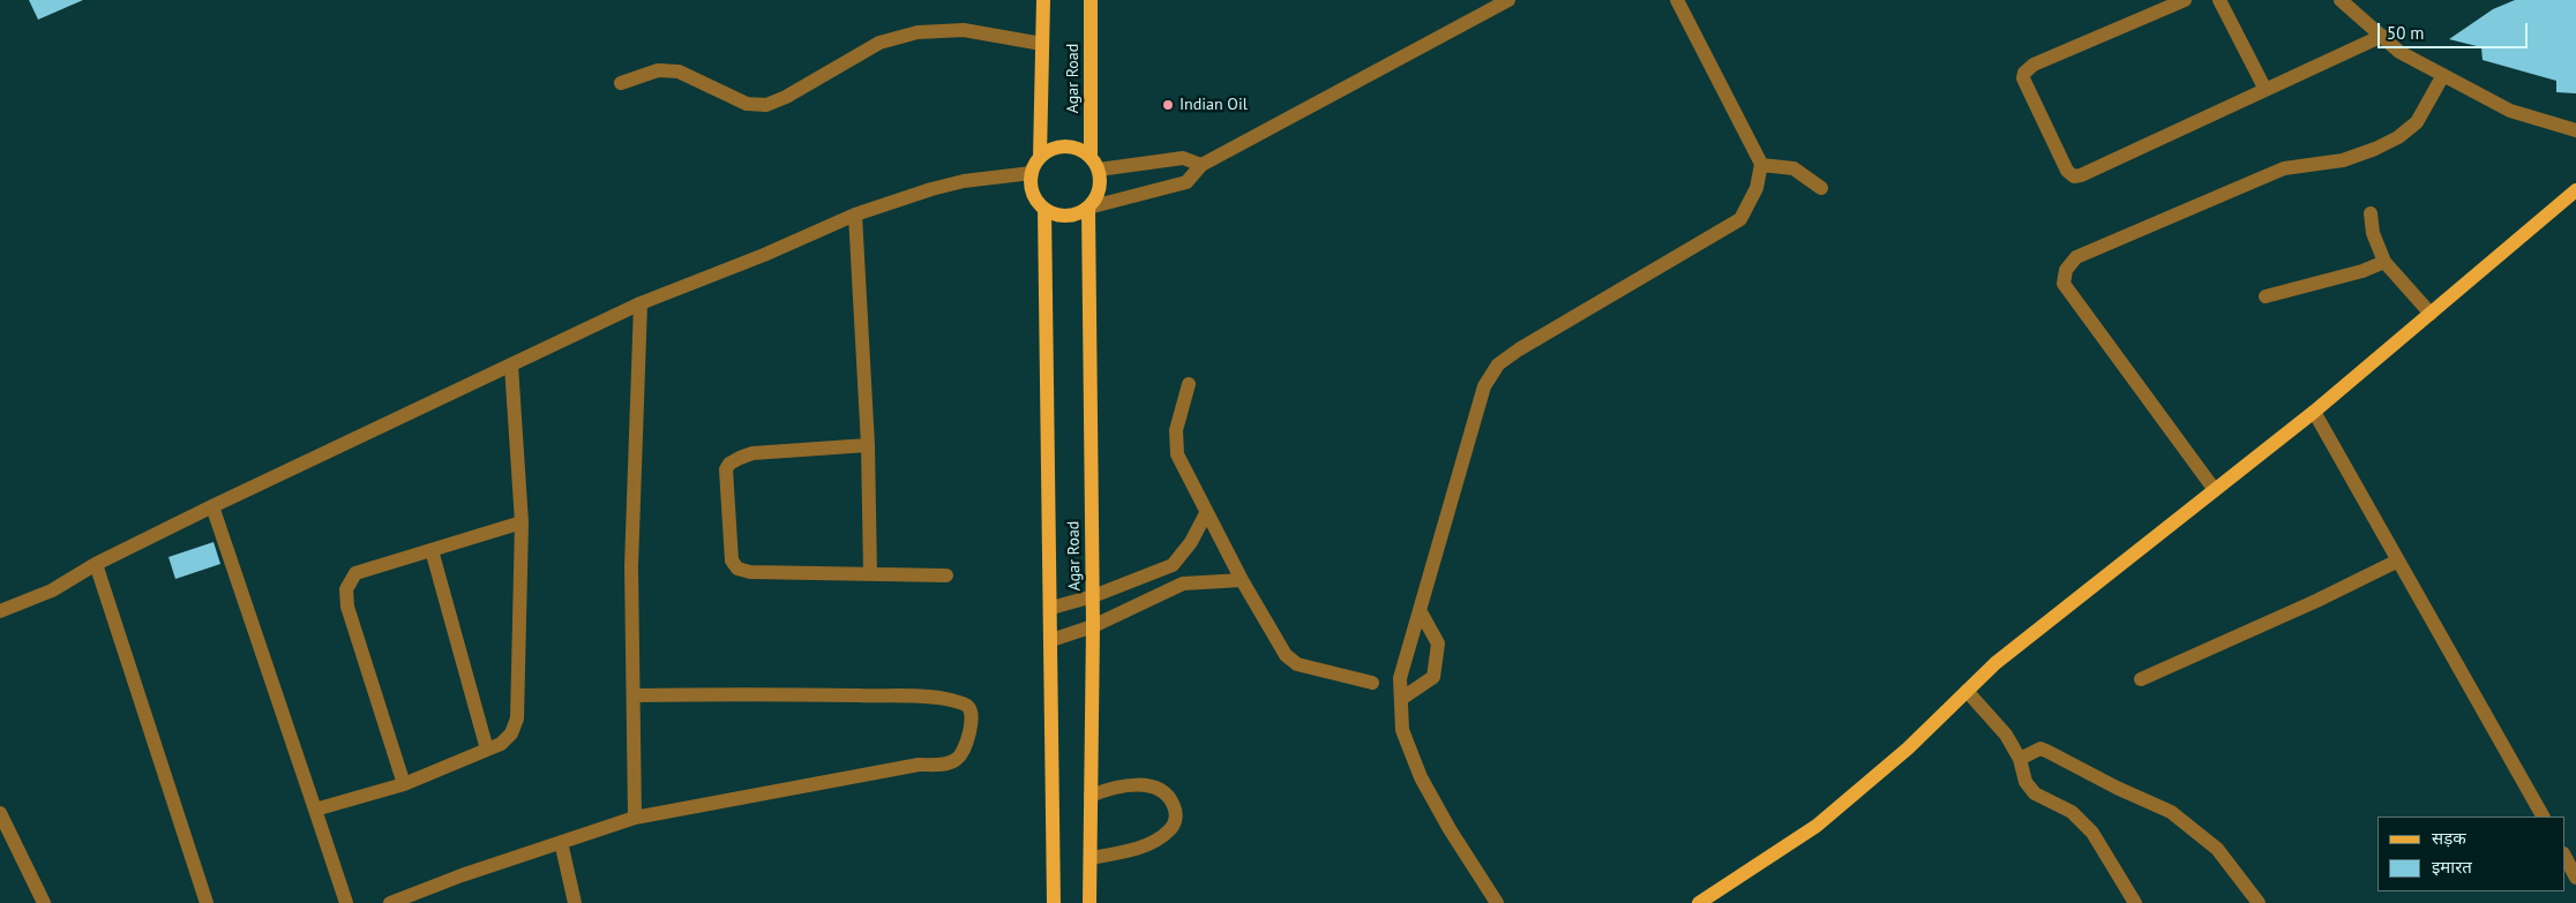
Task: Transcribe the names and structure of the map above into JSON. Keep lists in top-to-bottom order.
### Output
{
  "streets": {
    "main road": ["Agar Road"]
  },
  "places": ["Indian Oil"],
  "legend": ["सड़क", "इमारत"],
  "scale_bar": "50 m"
}
